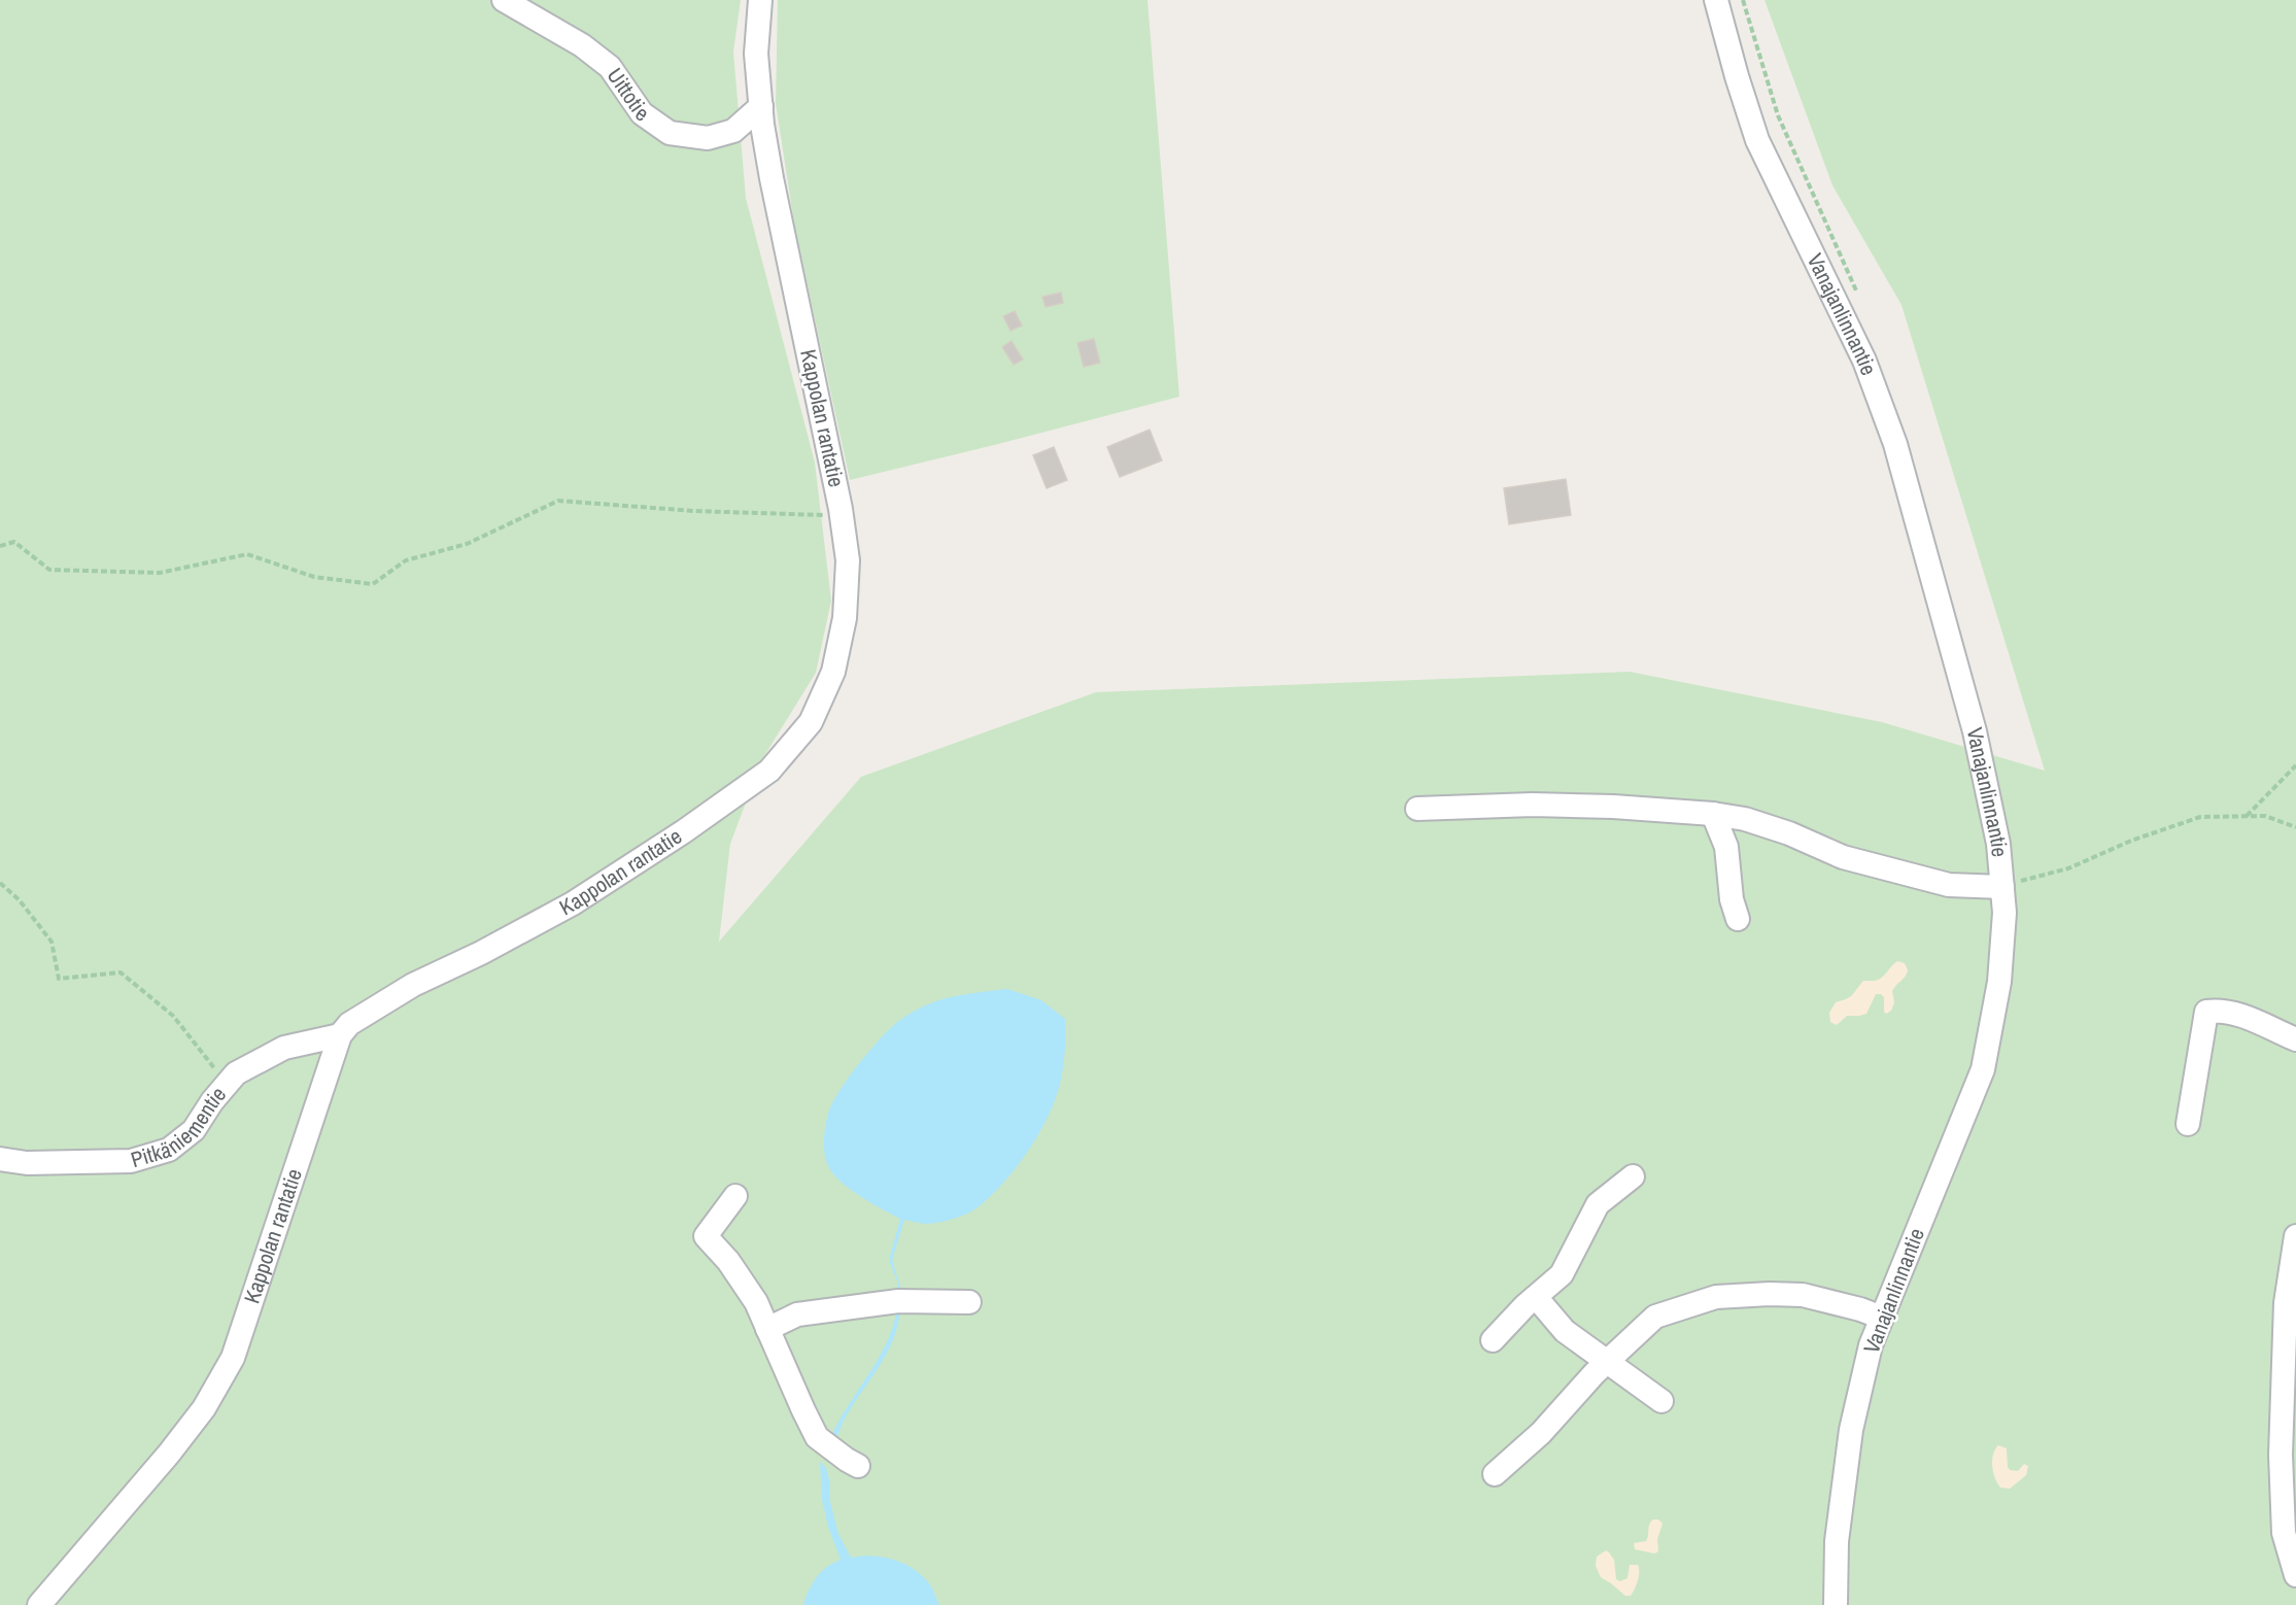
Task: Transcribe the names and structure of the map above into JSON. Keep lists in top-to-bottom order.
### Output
{
  "streets": {
    "street": [
      "Uittotie",
      "Vanajanlinnantie",
      "Kappolan rantatie",
      "Pitkäniementie"
    ]
  },
  "crossings": [
    ["Uittotie", "Kappolan rantatie"],
    ["Kappolan rantatie", "Pitkäniementie"]
  ]
}
